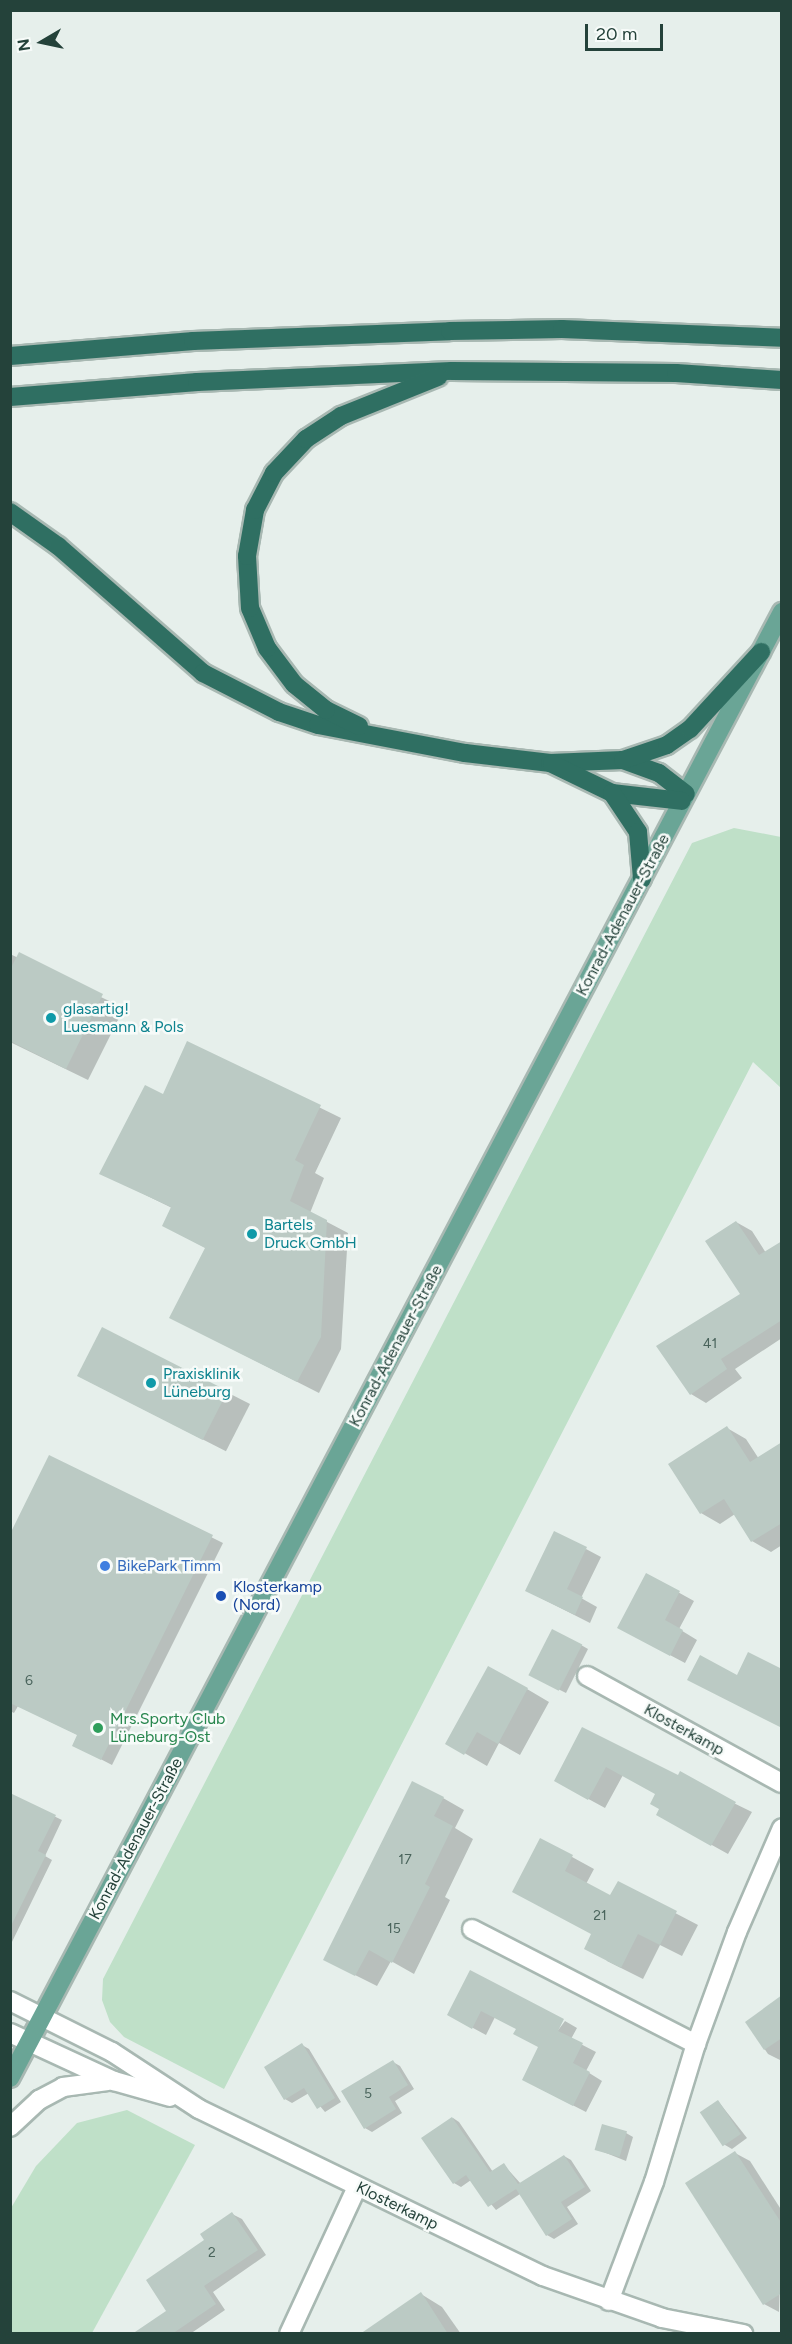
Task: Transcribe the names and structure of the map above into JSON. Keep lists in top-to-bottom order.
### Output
{
  "streets": {
    "main road": ["Konrad-Adenauer-Straße"],
    "street": ["Klosterkamp"]
  },
  "crossings": [
    ["Konrad-Adenauer-Straße", "Klosterkamp"]
  ],
  "places": [
    "glasartig! Luesmann & Pols",
    "Bartels Druck GmbH",
    "Praxisklinik Lüneburg",
    "BikePark Timm",
    "Klosterkamp (Nord)",
    "Mrs.Sporty Club Lüneburg-Ost"
  ],
  "house_numbers": [
    "41",
    "6",
    "17",
    "21",
    "15",
    "5",
    "2"
  ],
  "scale_bar": "20 m",
  "north": "left"
}
